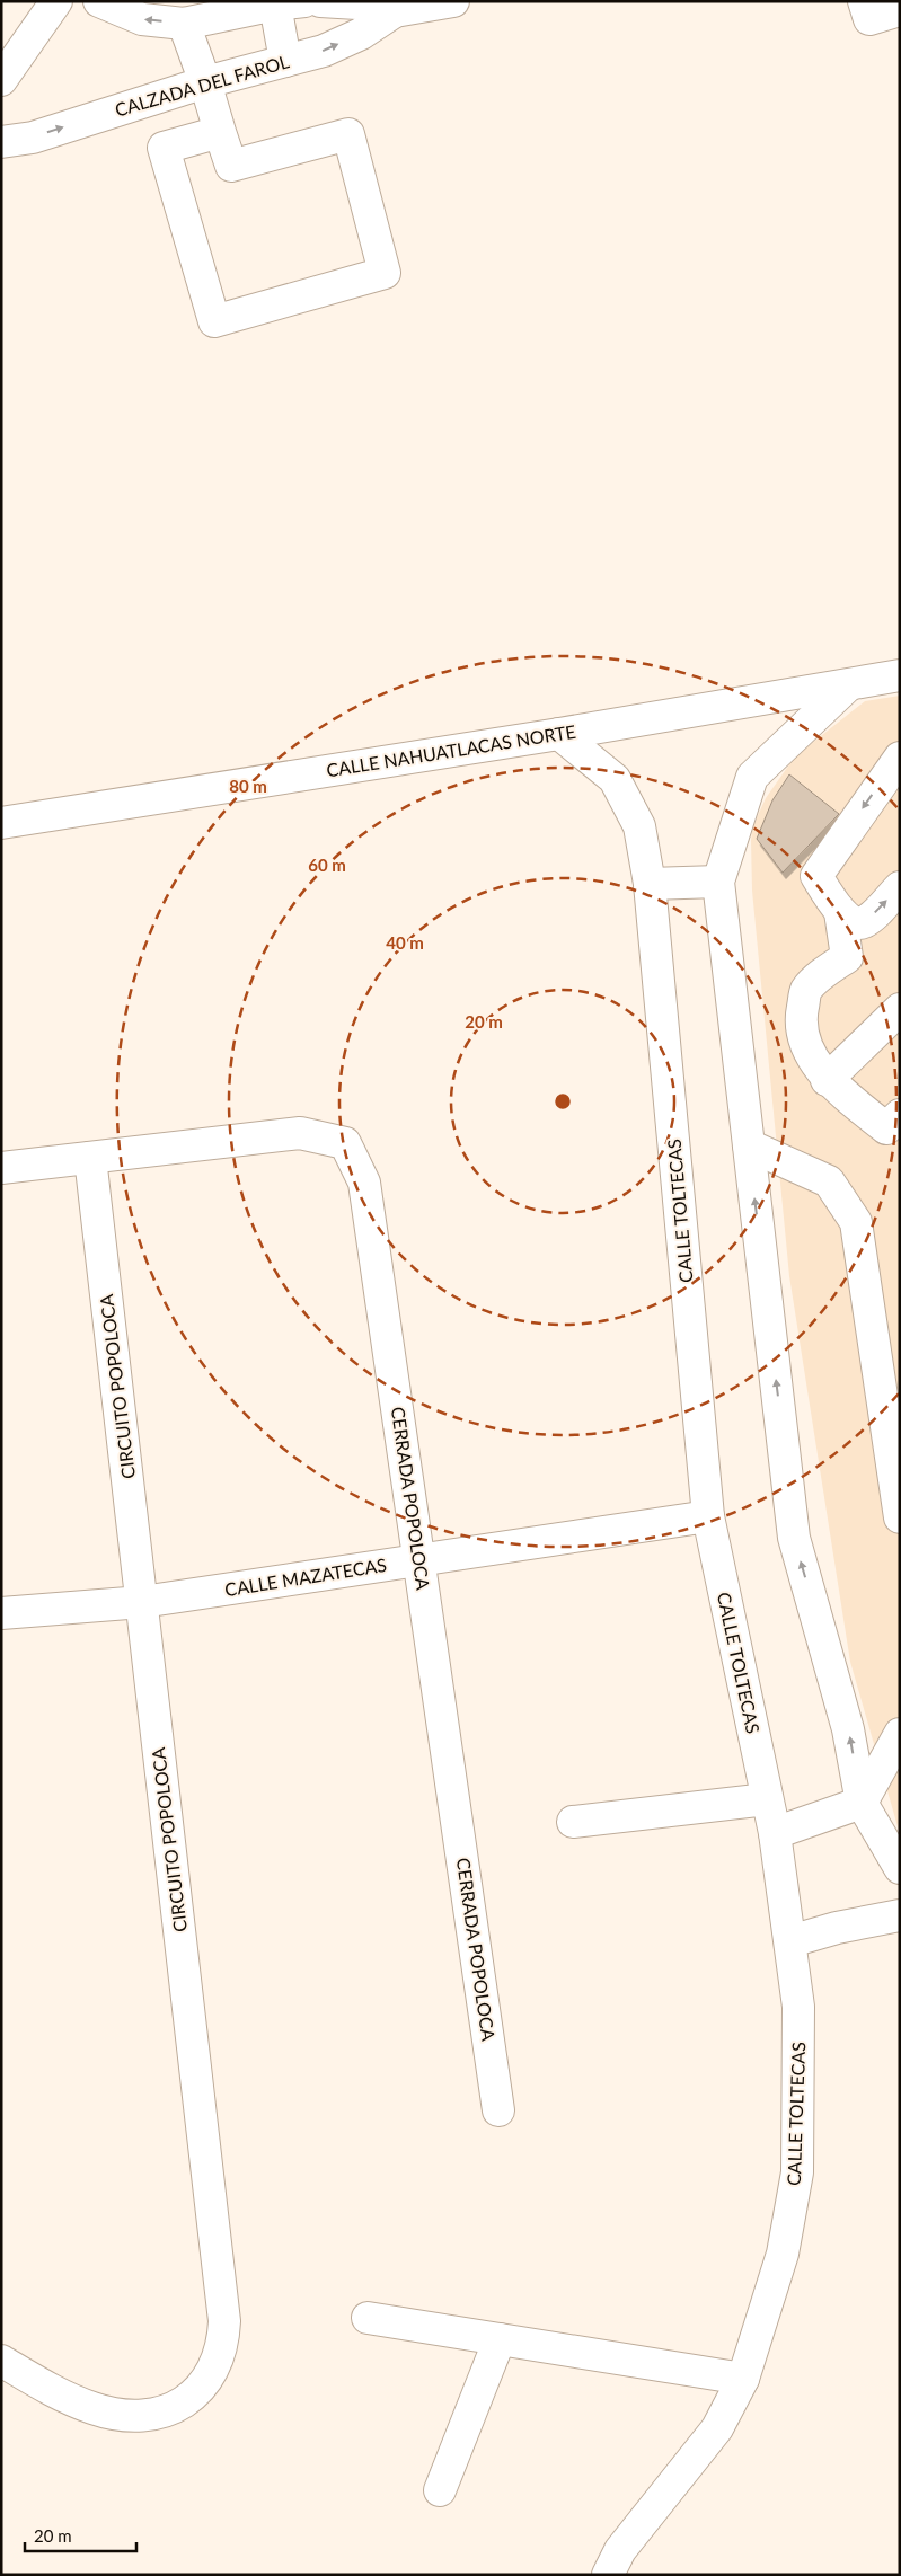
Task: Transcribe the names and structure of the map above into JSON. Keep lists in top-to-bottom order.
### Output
{
  "streets": {
    "street": [
      "CALZADA DEL FAROL",
      "CALLE NAHUATLACAS NORTE",
      "CALLE TOLTECAS",
      "CIRCUITO POPOLOCA",
      "CERRADA POPOLOCA",
      "CALLE MAZATECAS"
    ]
  },
  "crossings": [
    ["CALLE NAHUATLACAS NORTE", "CALLE TOLTECAS"],
    ["CALLE TOLTECAS", "CALLE MAZATECAS"],
    ["CIRCUITO POPOLOCA", "CERRADA POPOLOCA"],
    ["CIRCUITO POPOLOCA", "CALLE MAZATECAS"],
    ["CERRADA POPOLOCA", "CALLE MAZATECAS"]
  ],
  "one_way": ["CALZADA DEL FAROL"],
  "scale_bar": "20 m",
  "rings": [
    "80 m",
    "60 m",
    "40 m",
    "20 m"
  ]
}
